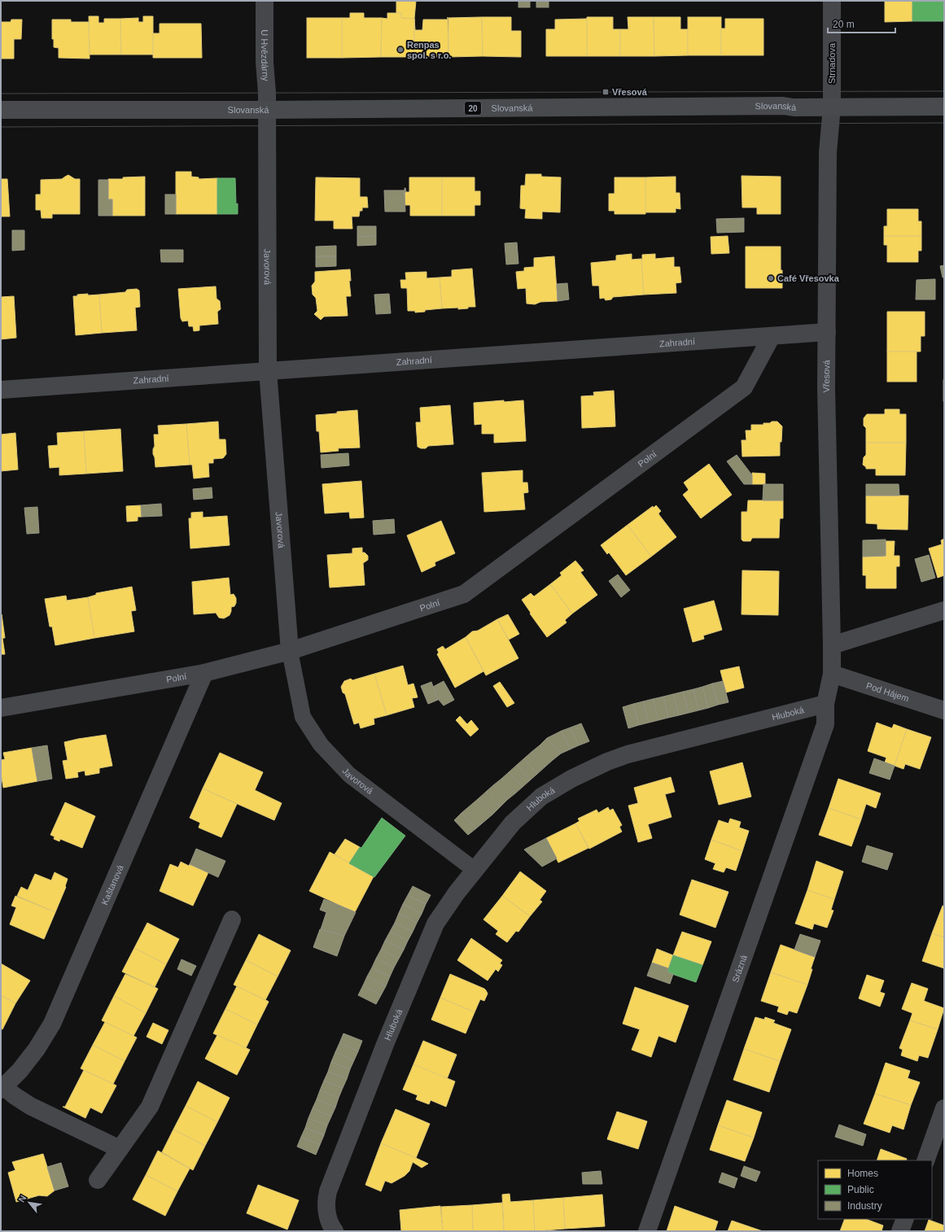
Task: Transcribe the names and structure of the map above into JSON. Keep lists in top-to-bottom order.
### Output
{
  "streets": {
    "main road": ["Slovanská", "20"],
    "street": [
      "U Hvězdárny",
      "Strnadova",
      "Javorová",
      "Zahradní",
      "Vřesová",
      "Polní",
      "Pod Hájem",
      "Hluboká",
      "Kaštanová",
      "Srázná"
    ]
  },
  "crossings": [
    ["U Hvězdárny", "Slovanská"],
    ["U Hvězdárny", "Javorová"],
    ["Strnadova", "Slovanská"],
    ["Strnadova", "Vřesová"],
    ["Slovanská", "Javorová"],
    ["Slovanská", "Vřesová"],
    ["Javorová", "Zahradní"],
    ["Javorová", "Polní"],
    ["Javorová", "Hluboká"],
    ["Zahradní", "Vřesová"],
    ["Zahradní", "Polní"],
    ["Polní", "Kaštanová"],
    ["Hluboká", "Srázná"]
  ],
  "places": {
    "other": ["Renpas spol. s r.o.", "Café Vřesovka"],
    "transit": ["Vřesová"]
  },
  "legend": ["Homes", "Public", "Industry"],
  "scale_bar": "20 m",
  "north": "top left"
}
